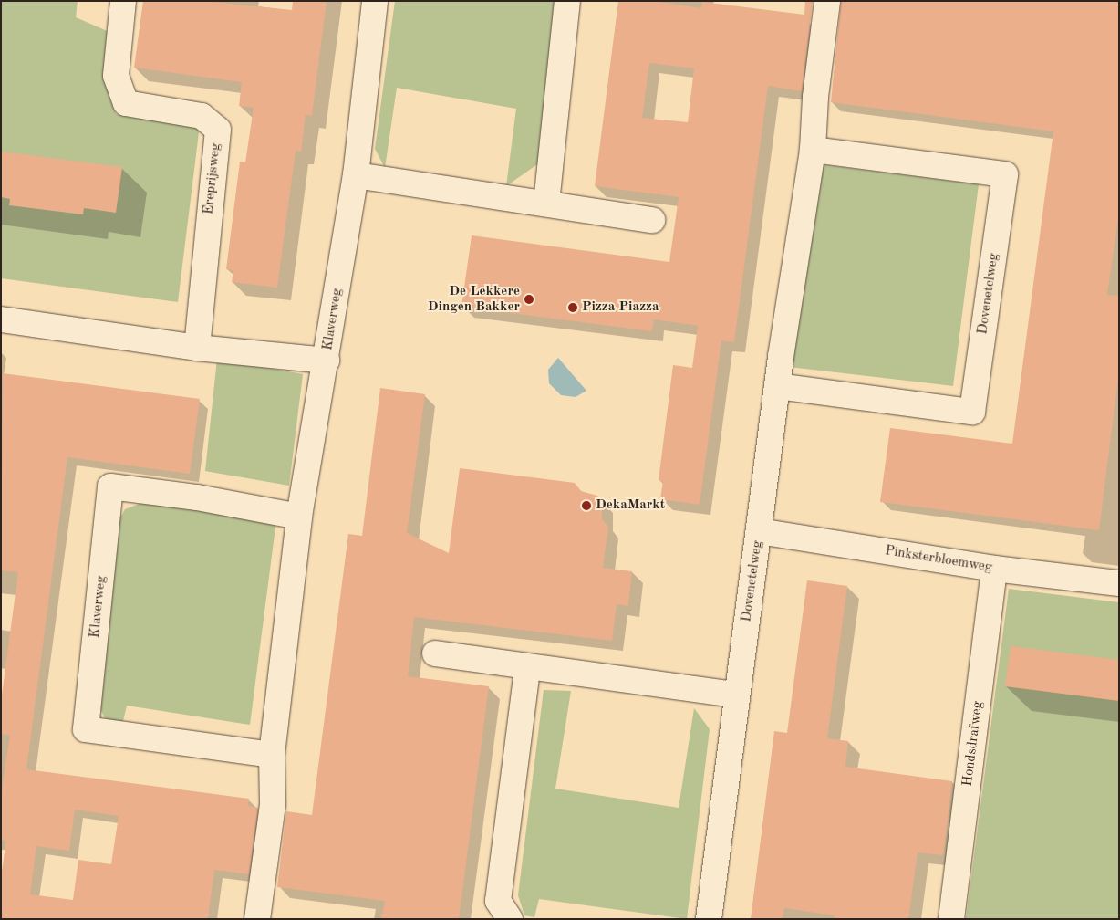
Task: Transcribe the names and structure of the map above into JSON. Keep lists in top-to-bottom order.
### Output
{
  "streets": {
    "street": [
      "Ereprijsweg",
      "Dovenetelweg",
      "Klaverweg",
      "Pinksterbloemweg",
      "Hondsdrafweg"
    ]
  },
  "crossings": [
    ["Dovenetelweg", "Pinksterbloemweg"],
    ["Pinksterbloemweg", "Hondsdrafweg"]
  ],
  "places": ["De Lekkere Dingen Bakker", "Pizza Piazza", "DekaMarkt"]
}
